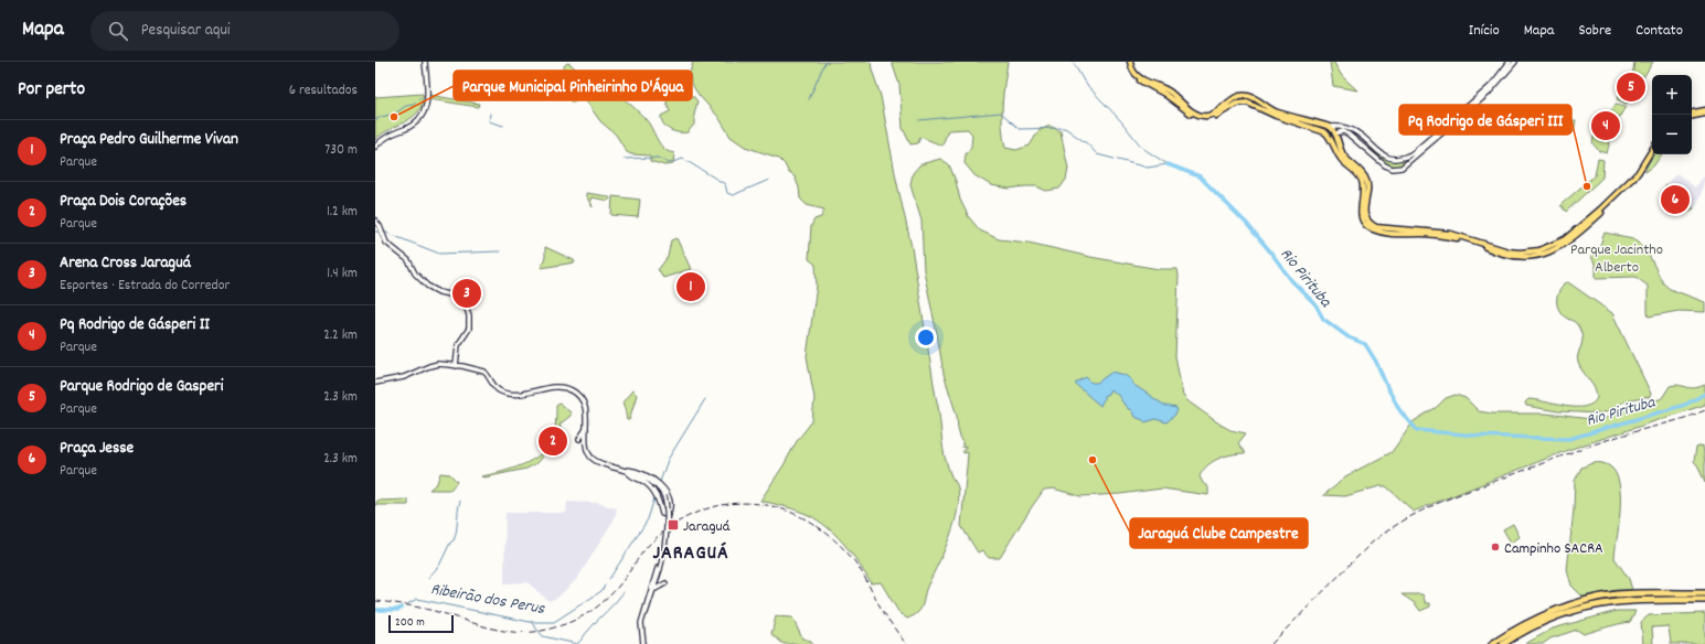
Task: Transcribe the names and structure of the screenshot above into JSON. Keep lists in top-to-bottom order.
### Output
{
  "districts": ["JARAGUÁ"],
  "water": ["Rio Pirituba", "Ribeirão dos Perus"],
  "parks": ["Parque Jacintho Alberto"],
  "places": {
    "other": [
      "Parque Municipal Pinheirinho D'Água",
      "Pq Rodrigo de Gásperi III",
      "Jaraguá Clube Campestre",
      "Campinho SACRA"
    ],
    "transit": ["Jaraguá"]
  },
  "scale_bar": "200 m",
  "page": {
    "header": "Mapa",
    "search": "Pesquisar aqui",
    "nav": [
      "Início",
      "Mapa",
      "Sobre",
      "Contato"
    ],
    "heading": ["Por perto", "6 resultados"],
    "pins": [
      "5",
      "4",
      "6",
      "1",
      "3",
      "2"
    ],
    "map_buttons": ["+", "−"],
    "list": [
      {
        "mark": "1",
        "name": "Praça Pedro Guilherme Vivan",
        "note": "Parque",
        "value": "730 m"
      },
      {
        "mark": "2",
        "name": "Praça Dois Corações",
        "note": "Parque",
        "value": "1.2 km"
      },
      {
        "mark": "3",
        "name": "Arena Cross Jaraguá",
        "note": "Esportes · Estrada do Corredor",
        "value": "1.4 km"
      },
      {
        "mark": "4",
        "name": "Pq Rodrigo de Gásperi II",
        "note": "Parque",
        "value": "2.2 km"
      },
      {
        "mark": "5",
        "name": "Parque Rodrigo de Gasperi",
        "note": "Parque",
        "value": "2.3 km"
      },
      {
        "mark": "6",
        "name": "Praça Jesse",
        "note": "Parque",
        "value": "2.3 km"
      }
    ],
    "scale": "200 m"
  }
}
